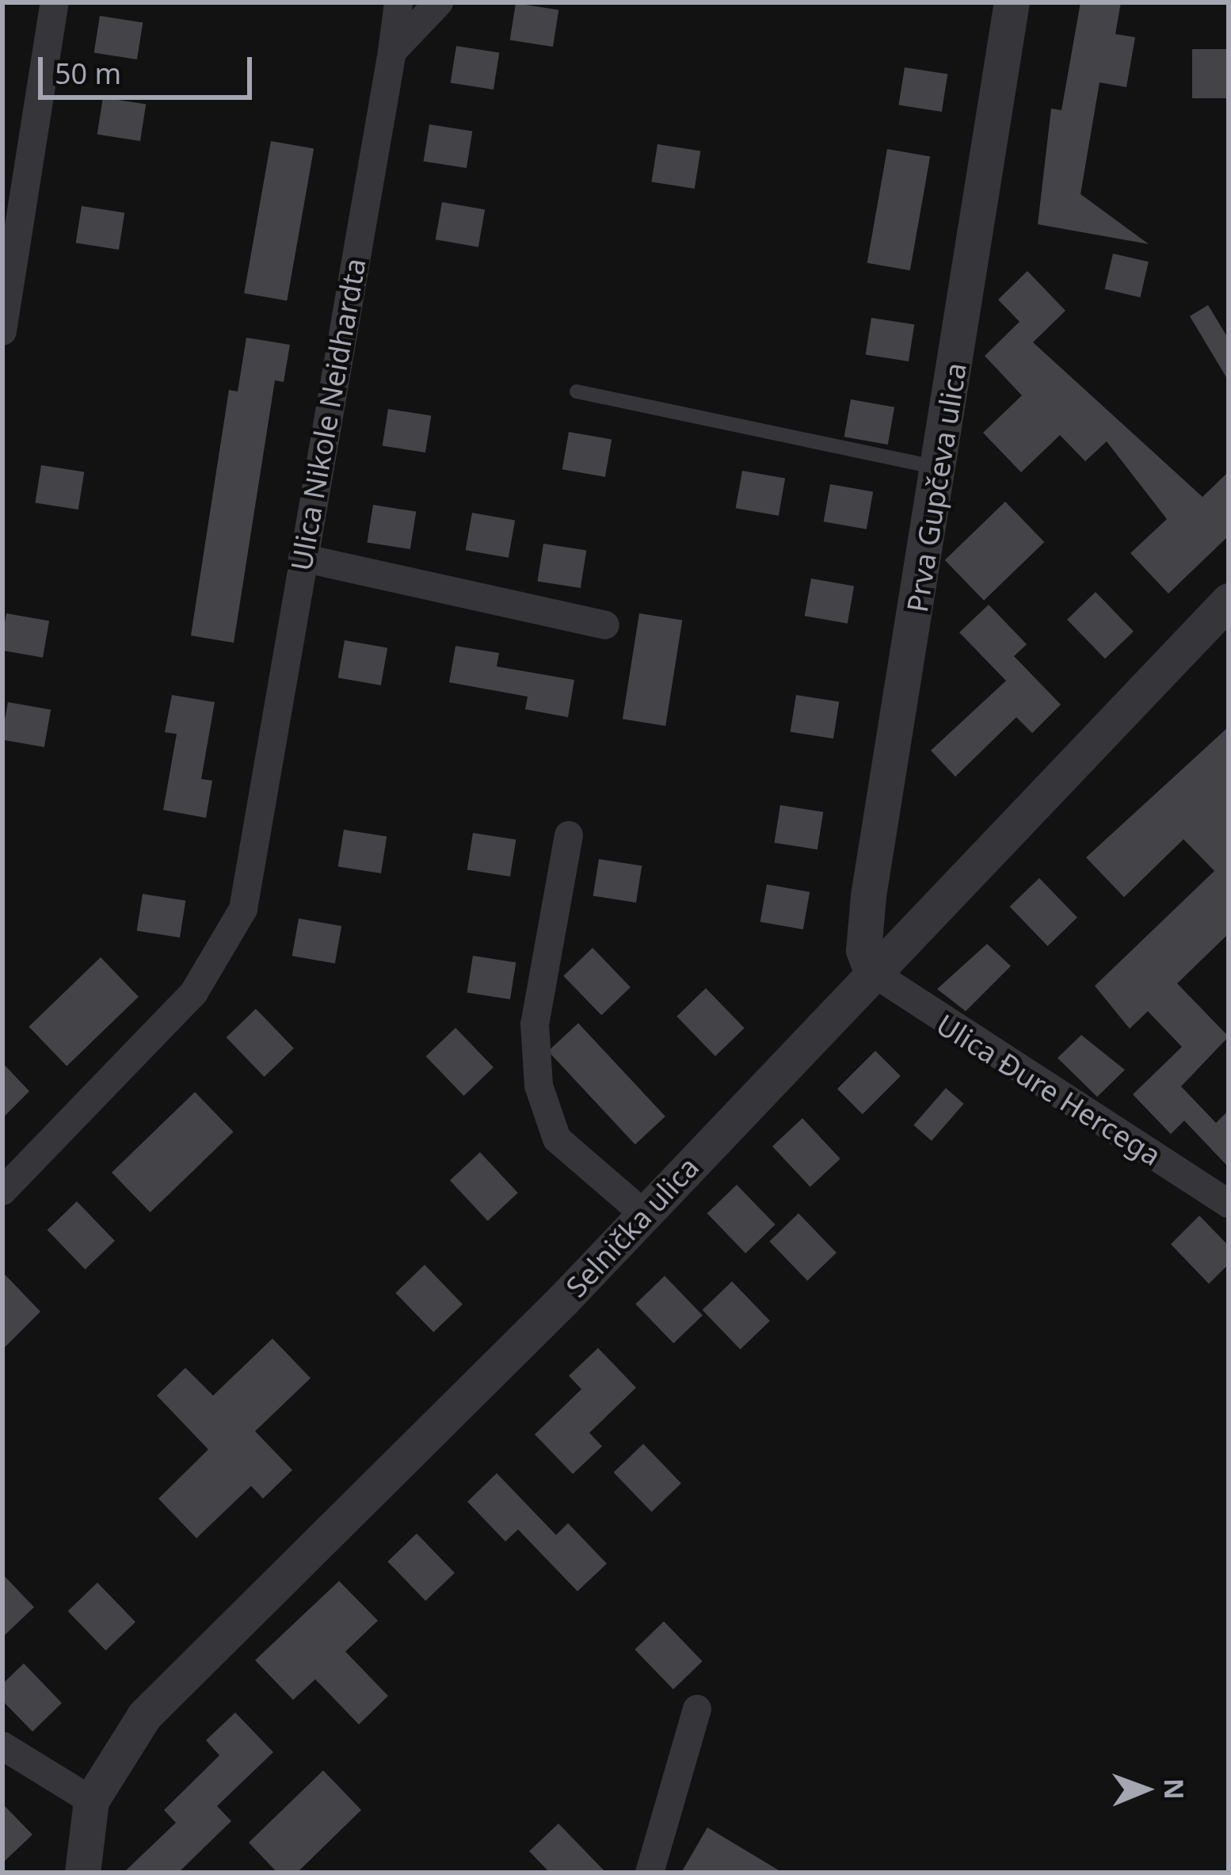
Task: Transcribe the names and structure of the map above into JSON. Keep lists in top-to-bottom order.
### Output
{
  "streets": {
    "street": [
      "Ulica Nikole Neidhardta",
      "Prva Gupčeva ulica",
      "Ulica Đure Hercega",
      "Selnička ulica"
    ]
  },
  "crossings": [
    ["Prva Gupčeva ulica", "Ulica Đure Hercega"],
    ["Prva Gupčeva ulica", "Selnička ulica"],
    ["Ulica Đure Hercega", "Selnička ulica"]
  ],
  "scale_bar": "50 m",
  "north": "right"
}
